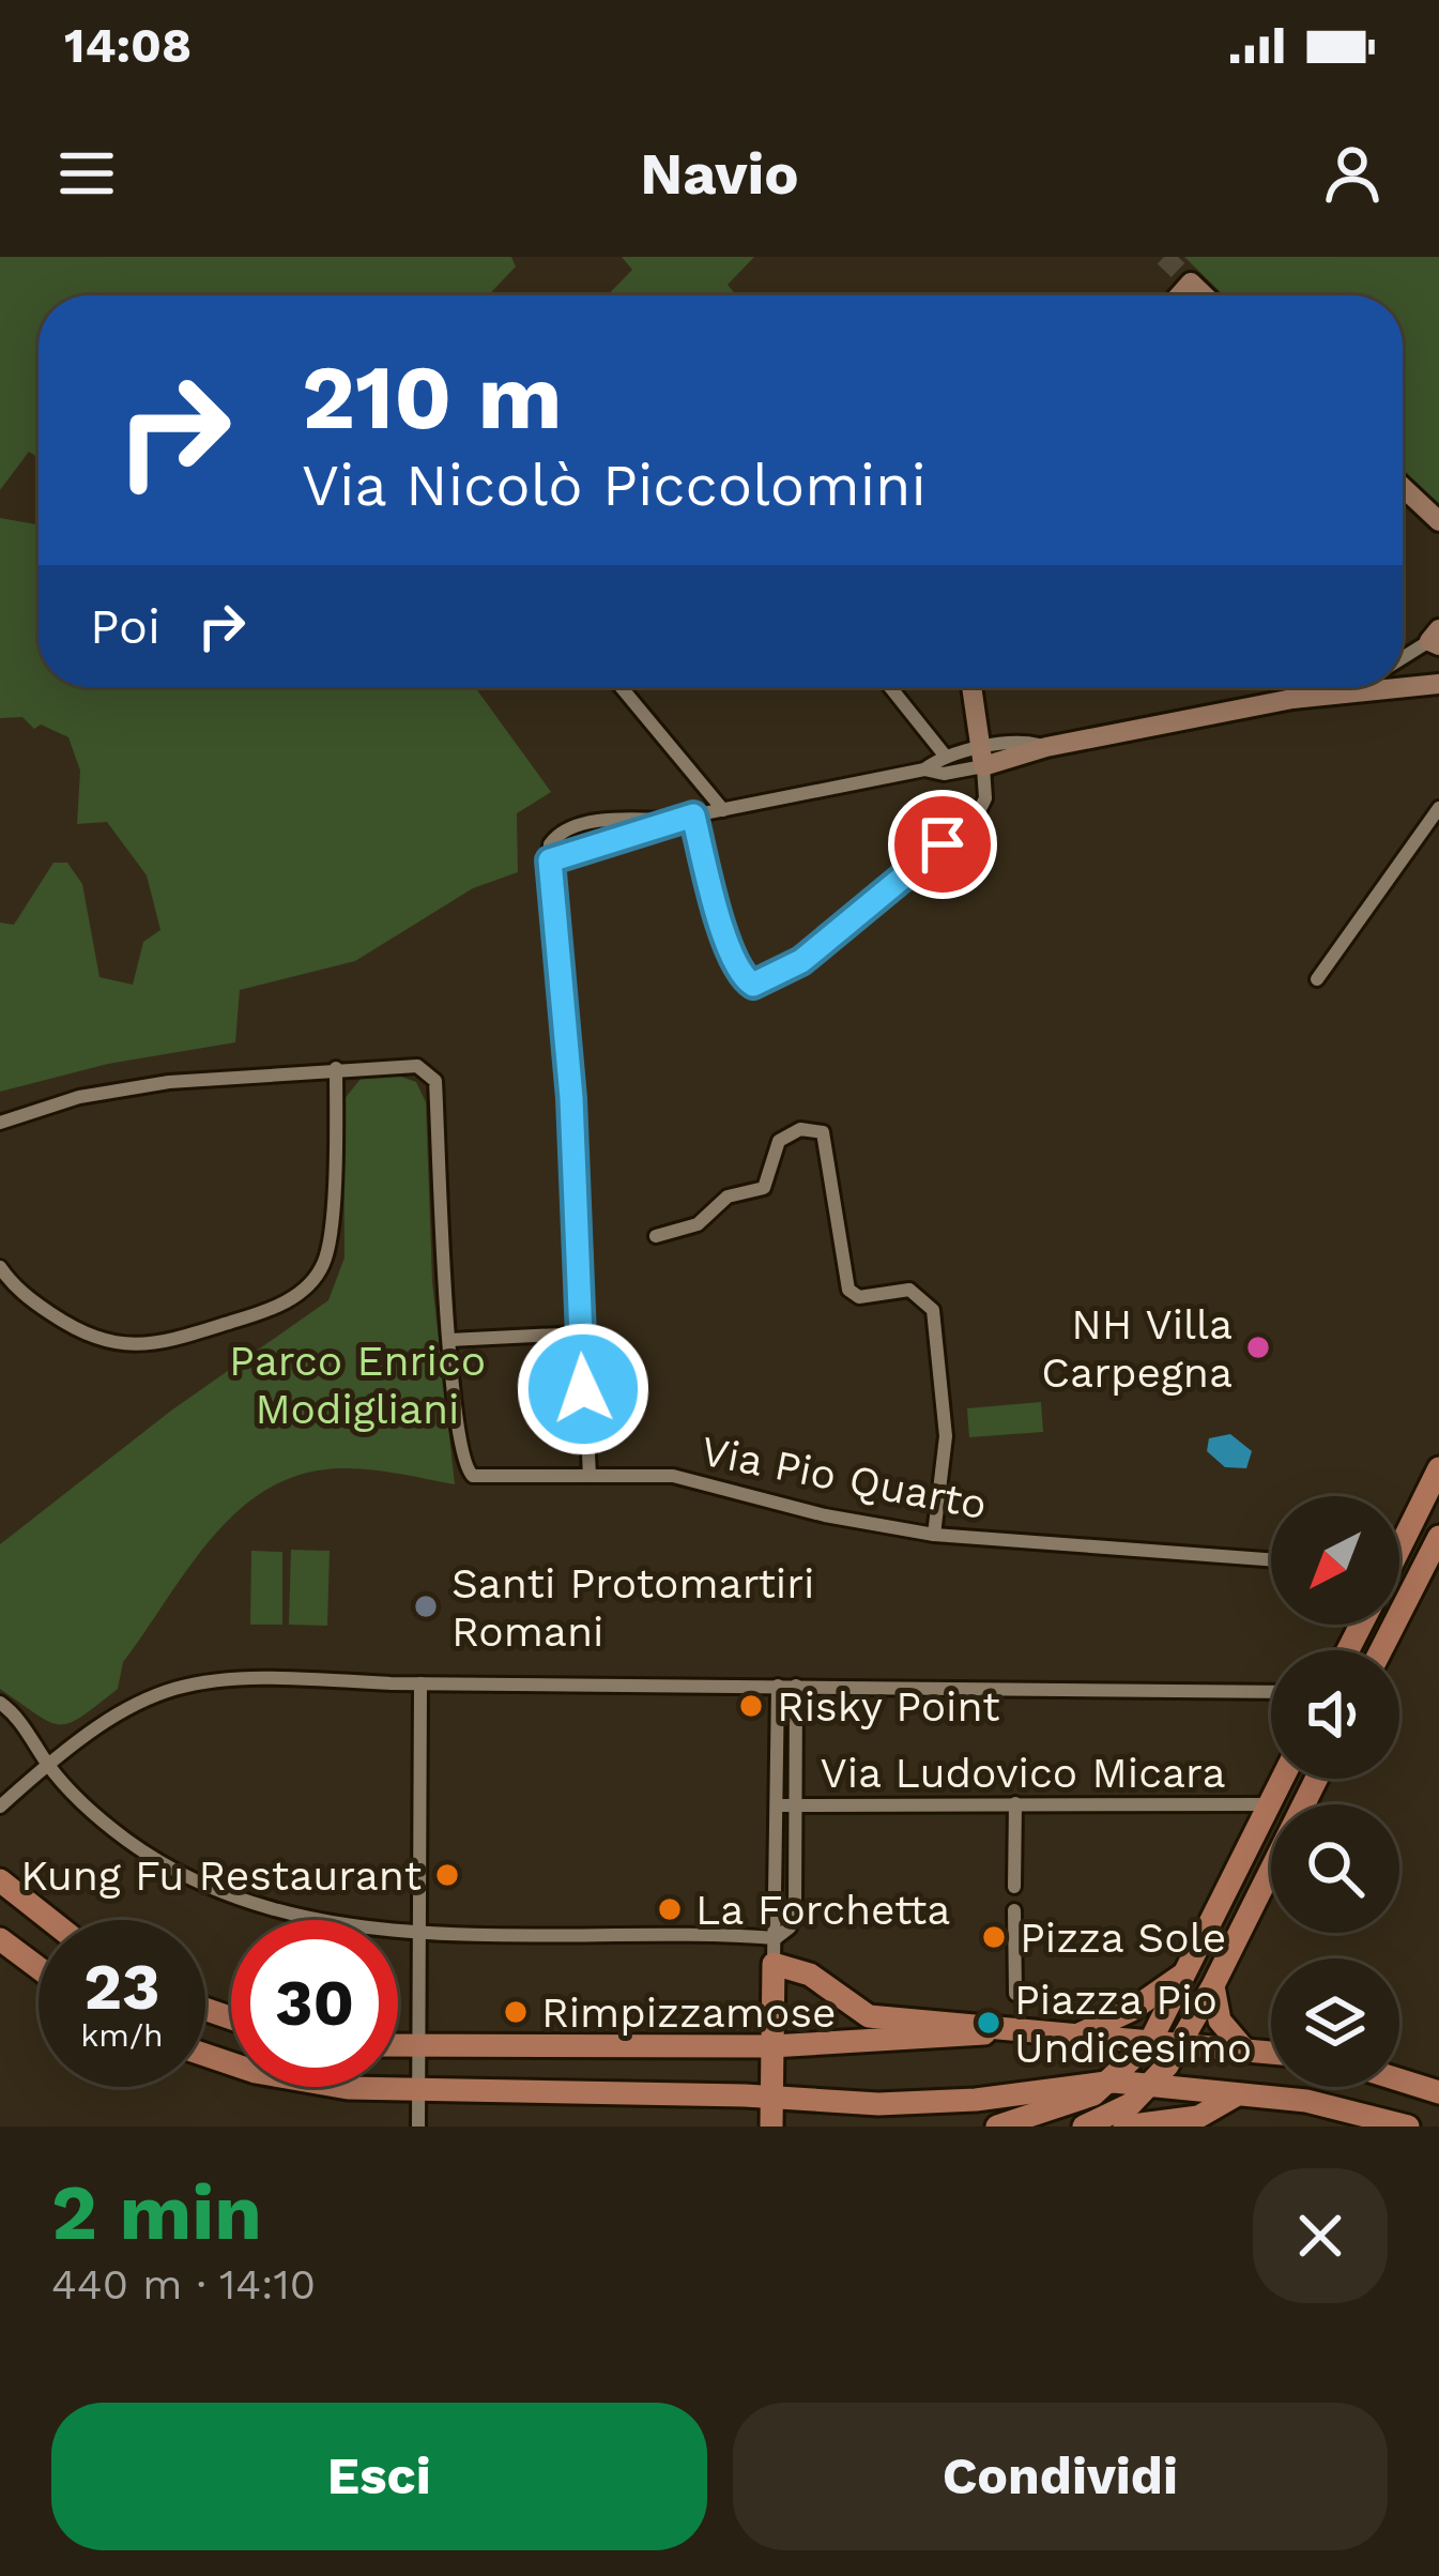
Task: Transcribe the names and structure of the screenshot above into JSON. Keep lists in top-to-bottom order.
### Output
{
  "streets": {
    "street": ["Via Pio Quarto", "Via Ludovico Micara"]
  },
  "parks": ["Parco Enrico Modigliani"],
  "places": [
    "NH Villa Carpegna",
    "Santi Protomartiri Romani",
    "Risky Point",
    "Kung Fu Restaurant",
    "La Forchetta",
    "Pizza Sole",
    "Rimpizzamose",
    "Piazza Pio Undicesimo"
  ],
  "north": "bottom left",
  "page": {
    "status": "14:08",
    "header": "Navio",
    "turn": ["210 m", "Via Nicolò Piccolomini"],
    "then": "Poi",
    "speed": "23 km/h",
    "limit": "30",
    "heading": ["2 min", "440 m · 14:10"],
    "buttons": ["Esci", "Condividi"]
  }
}
